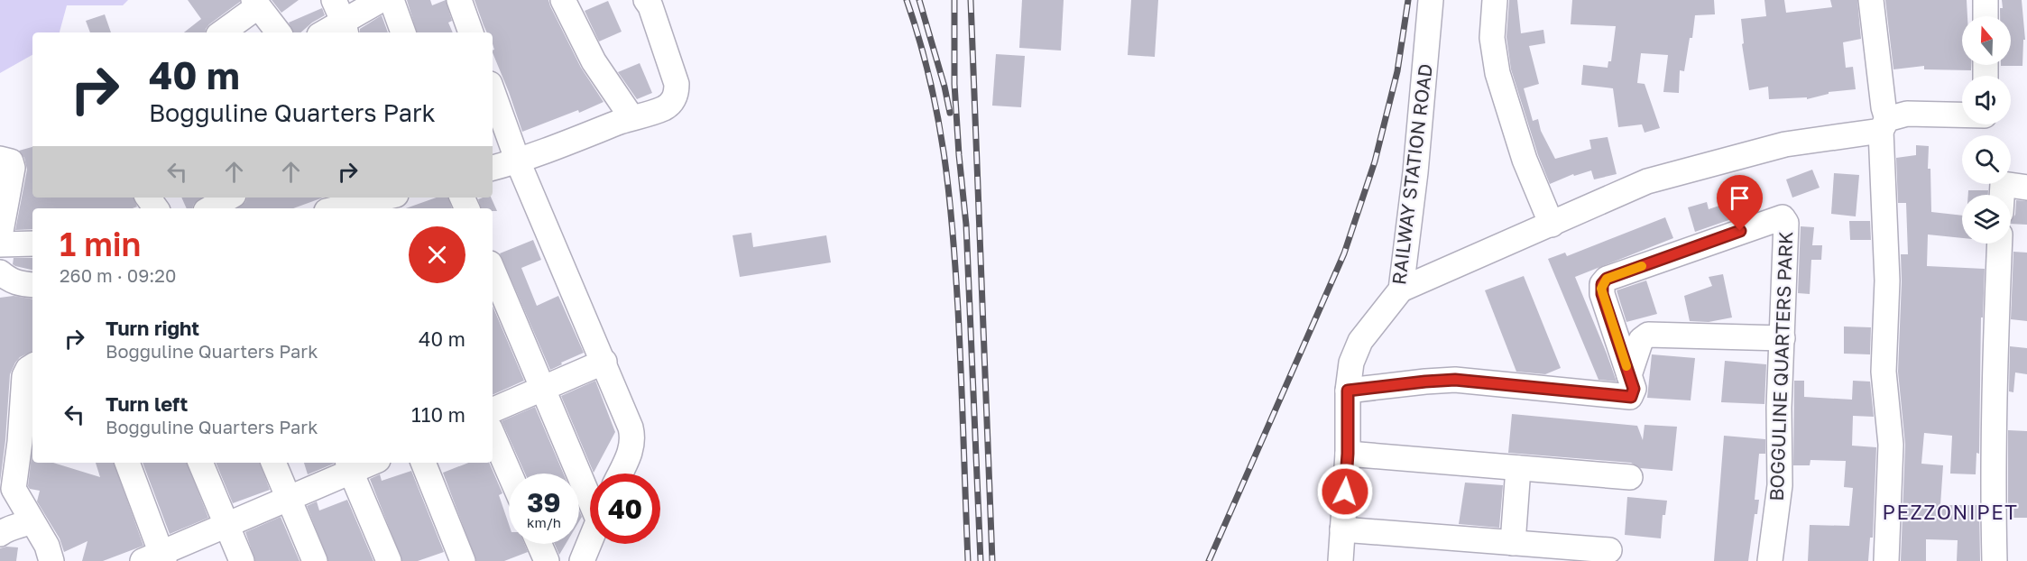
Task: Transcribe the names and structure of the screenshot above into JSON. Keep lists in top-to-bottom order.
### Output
{
  "streets": {
    "street": ["RAILWAY STATION ROAD", "BOGGULINE QUARTERS PARK"]
  },
  "crossings": [
    ["RAILWAY STATION ROAD", "BOGGULINE QUARTERS PARK"]
  ],
  "districts": ["PEZZONIPET"],
  "north": "top",
  "page": {
    "turn": ["40 m", "Bogguline Quarters Park"],
    "heading": ["1 min", "260 m · 09:20"],
    "list": [
      {
        "name": "Turn right",
        "note": "Bogguline Quarters Park",
        "value": "40 m"
      },
      {
        "name": "Turn left",
        "note": "Bogguline Quarters Park",
        "value": "110 m"
      }
    ],
    "speed": "39 km/h",
    "limit": "40"
  }
}
